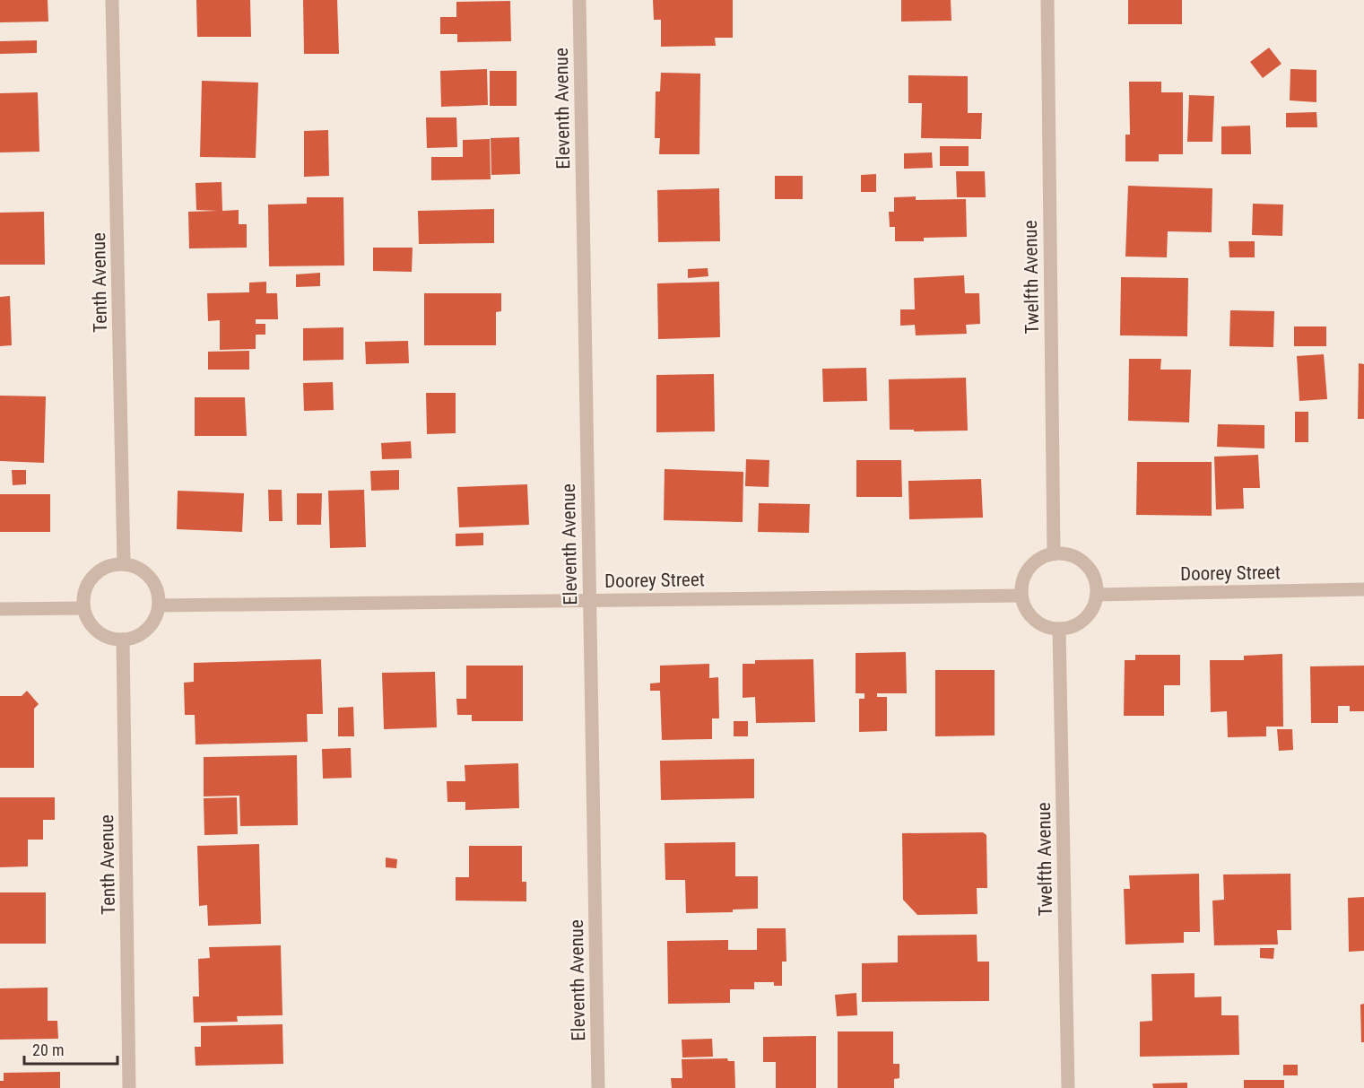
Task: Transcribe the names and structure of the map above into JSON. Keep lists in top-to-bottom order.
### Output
{
  "streets": {
    "street": [
      "Eleventh Avenue",
      "Twelfth Avenue",
      "Tenth Avenue",
      "Doorey Street"
    ]
  },
  "crossings": [
    ["Eleventh Avenue", "Doorey Street"],
    ["Twelfth Avenue", "Doorey Street"],
    ["Tenth Avenue", "Doorey Street"]
  ],
  "scale_bar": "20 m"
}
